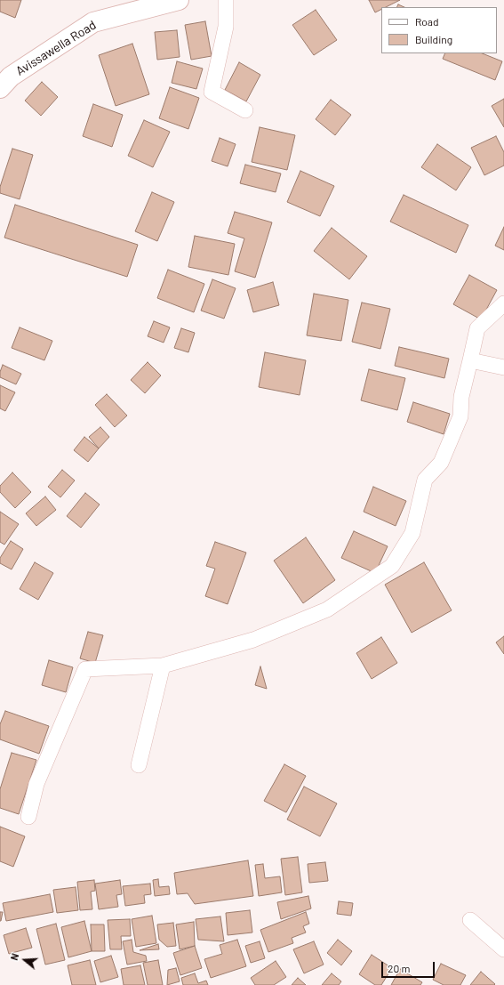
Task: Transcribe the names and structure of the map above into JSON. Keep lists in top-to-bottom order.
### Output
{
  "streets": {
    "main road": ["Avissawella Road"]
  },
  "legend": ["Road", "Building"],
  "scale_bar": "20 m",
  "north": "left"
}
